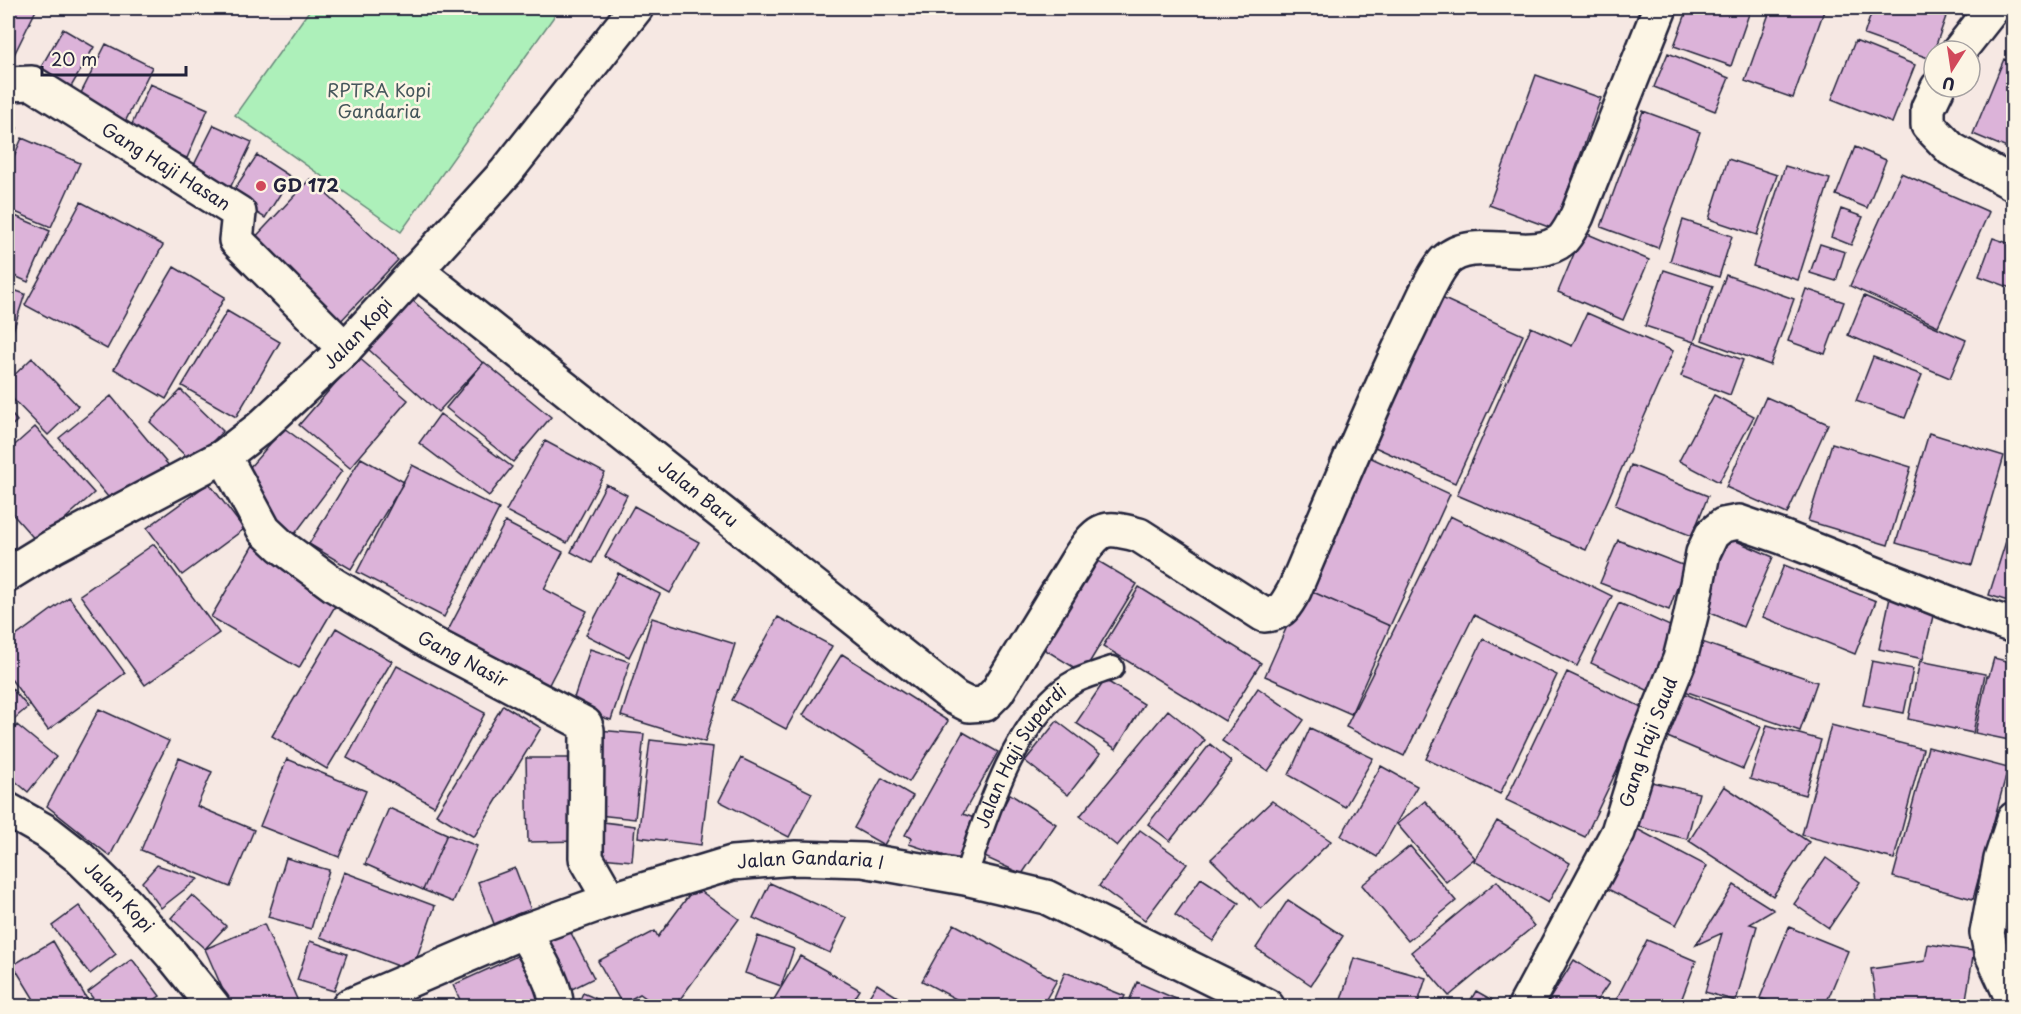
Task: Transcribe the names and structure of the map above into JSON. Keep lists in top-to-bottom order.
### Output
{
  "streets": {
    "street": [
      "Gang Haji Hasan",
      "Jalan Kopi",
      "Jalan Baru",
      "Gang Nasir",
      "Gang Haji Saud",
      "Jalan Gandaria I"
    ],
    "lane": ["Jalan Haji Supardi"]
  },
  "crossings": [
    ["Gang Haji Hasan", "Jalan Kopi"],
    ["Jalan Kopi", "Jalan Baru"],
    ["Jalan Kopi", "Gang Nasir"],
    ["Gang Nasir", "Jalan Gandaria I"],
    ["Jalan Haji Supardi", "Jalan Gandaria I"]
  ],
  "parks": ["RPTRA Kopi Gandaria"],
  "places": ["GD 172"],
  "scale_bar": "20 m",
  "north": "bottom"
}
